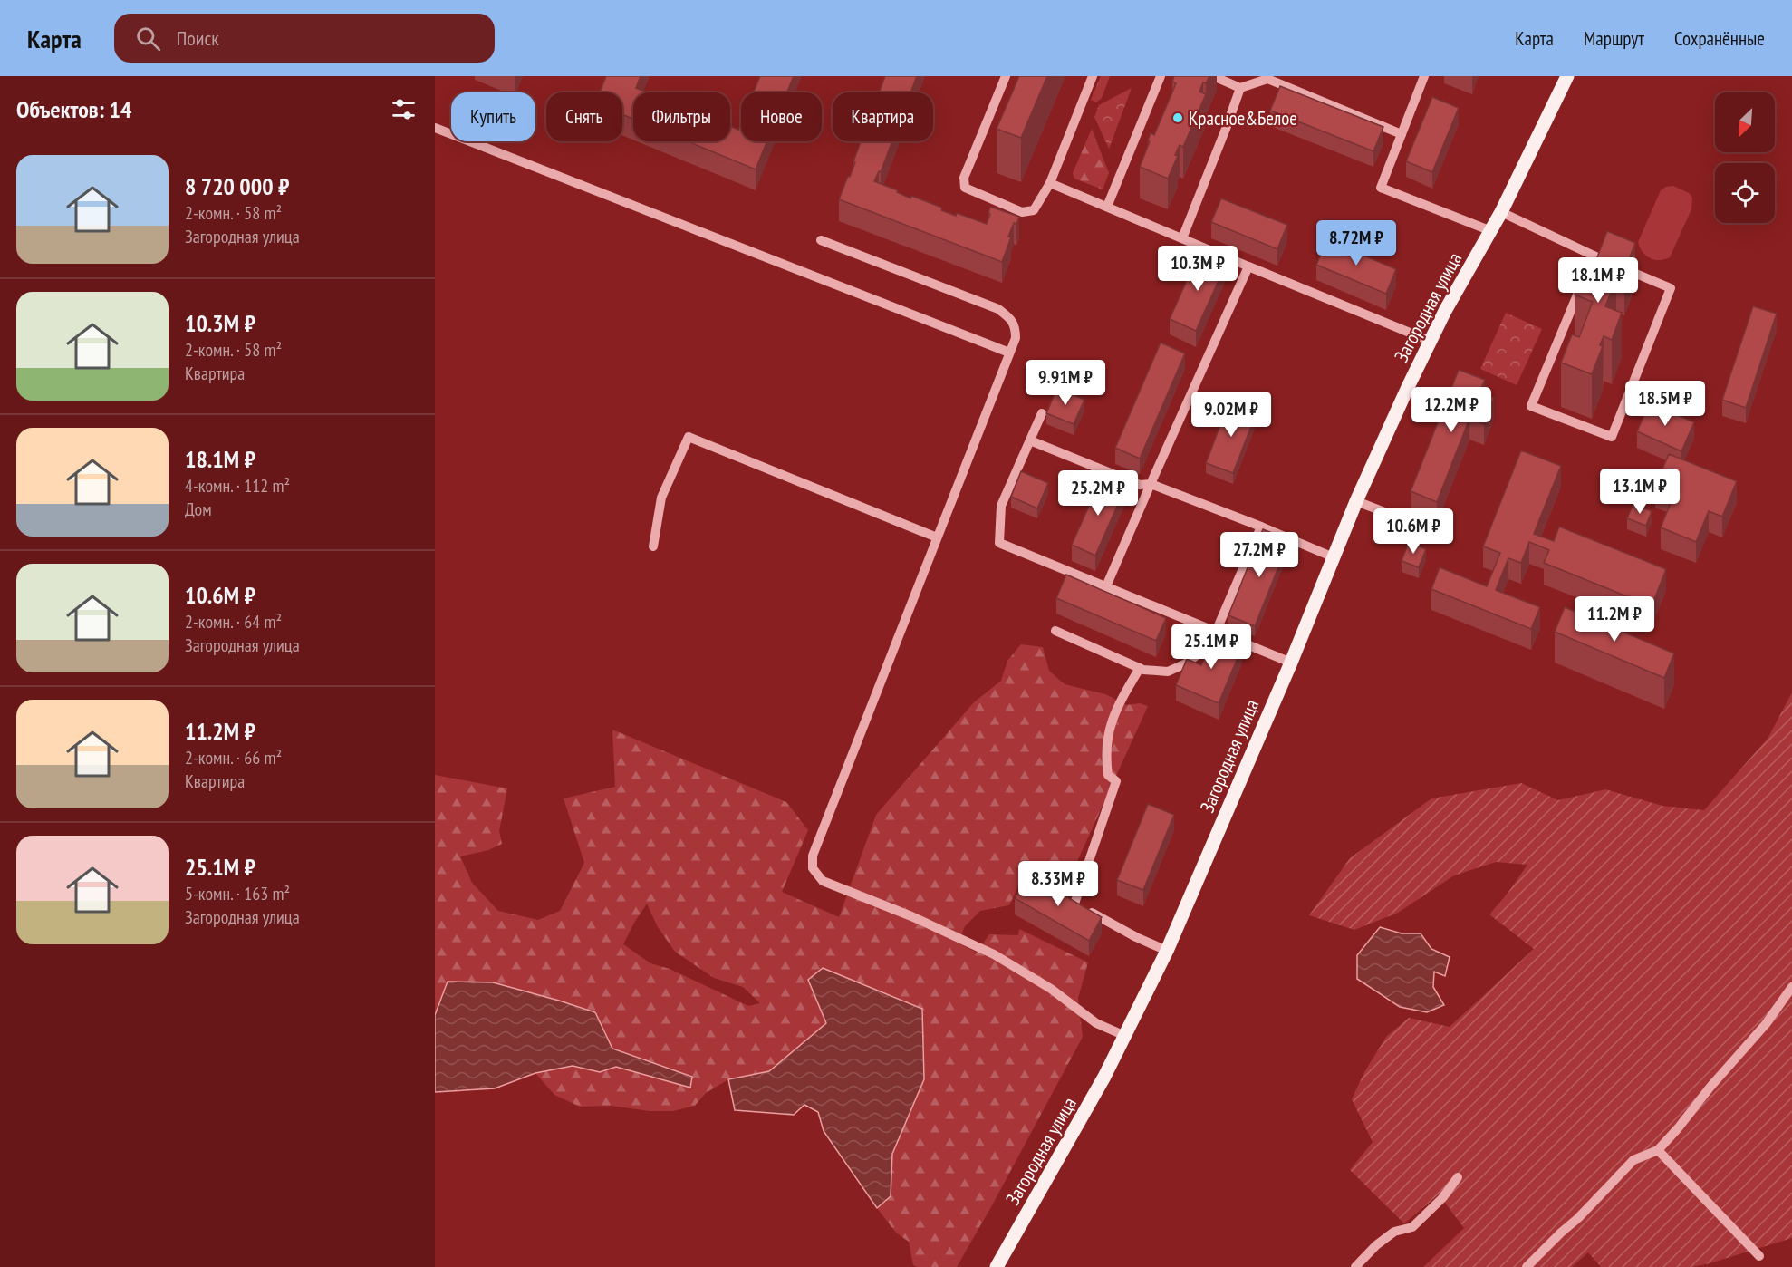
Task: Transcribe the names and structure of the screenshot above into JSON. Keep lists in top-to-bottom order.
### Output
{
  "streets": {
    "main road": ["Загородная улица"]
  },
  "places": ["Красное&Белое"],
  "north": "bottom left",
  "page": {
    "header": "Карта",
    "search": "Поиск",
    "nav": ["Карта", "Маршрут", "Сохранённые"],
    "heading": "Объектов: 14",
    "chip": [
      "Купить",
      "Снять",
      "Фильтры",
      "Новое",
      "Квартира"
    ],
    "list": [
      {
        "name": "8 720 000 ₽",
        "note": "2-комн. · 58 m² · Загородная улица"
      },
      {
        "name": "10.3M ₽",
        "note": "2-комн. · 58 m² · Квартира"
      },
      {
        "name": "18.1M ₽",
        "note": "4-комн. · 112 m² · Дом"
      },
      {
        "name": "10.6M ₽",
        "note": "2-комн. · 64 m² · Загородная улица"
      },
      {
        "name": "11.2M ₽",
        "note": "2-комн. · 66 m² · Квартира"
      },
      {
        "name": "25.1M ₽",
        "note": "5-комн. · 163 m² · Загородная улица"
      }
    ],
    "price": [
      "8.72M ₽",
      "10.3M ₽",
      "18.1M ₽",
      "9.91M ₽",
      "18.5M ₽",
      "12.2M ₽",
      "9.02M ₽",
      "13.1M ₽",
      "25.2M ₽",
      "10.6M ₽",
      "27.2M ₽",
      "11.2M ₽",
      "25.1M ₽",
      "8.33M ₽"
    ]
  }
}
